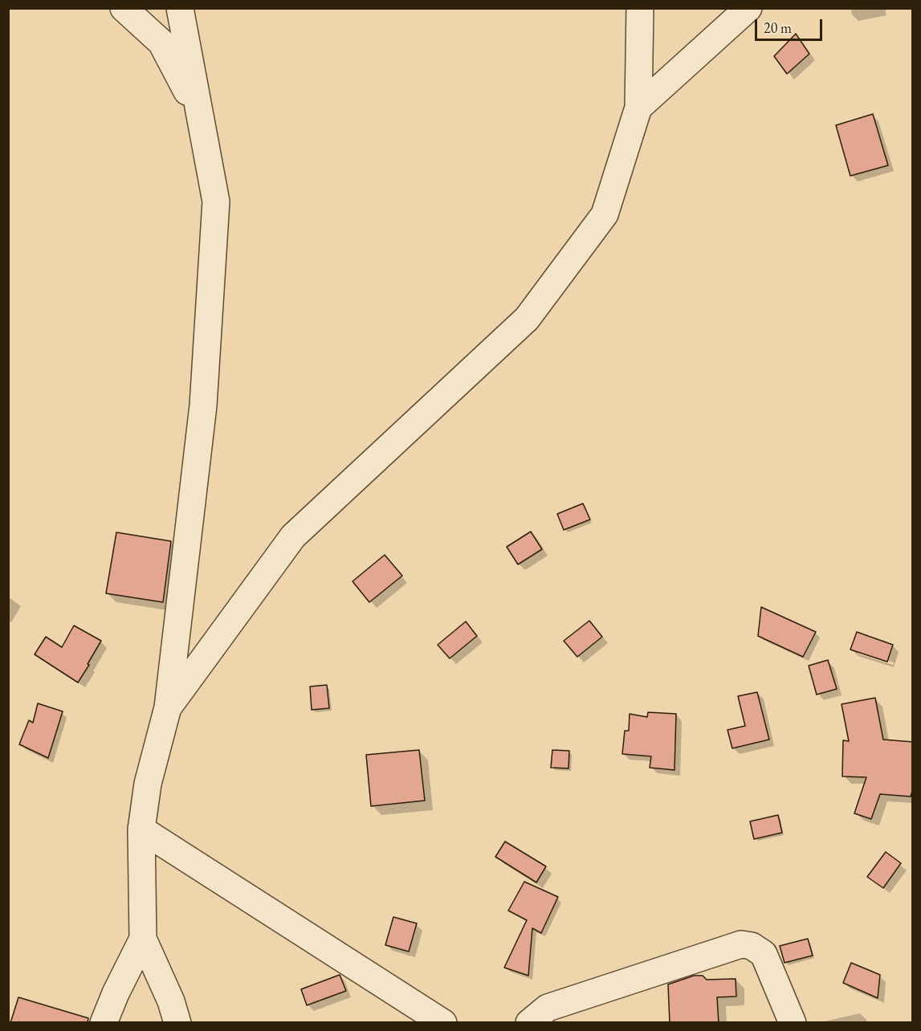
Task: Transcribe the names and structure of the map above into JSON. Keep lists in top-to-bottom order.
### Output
{
  "scale_bar": "20 m"
}
